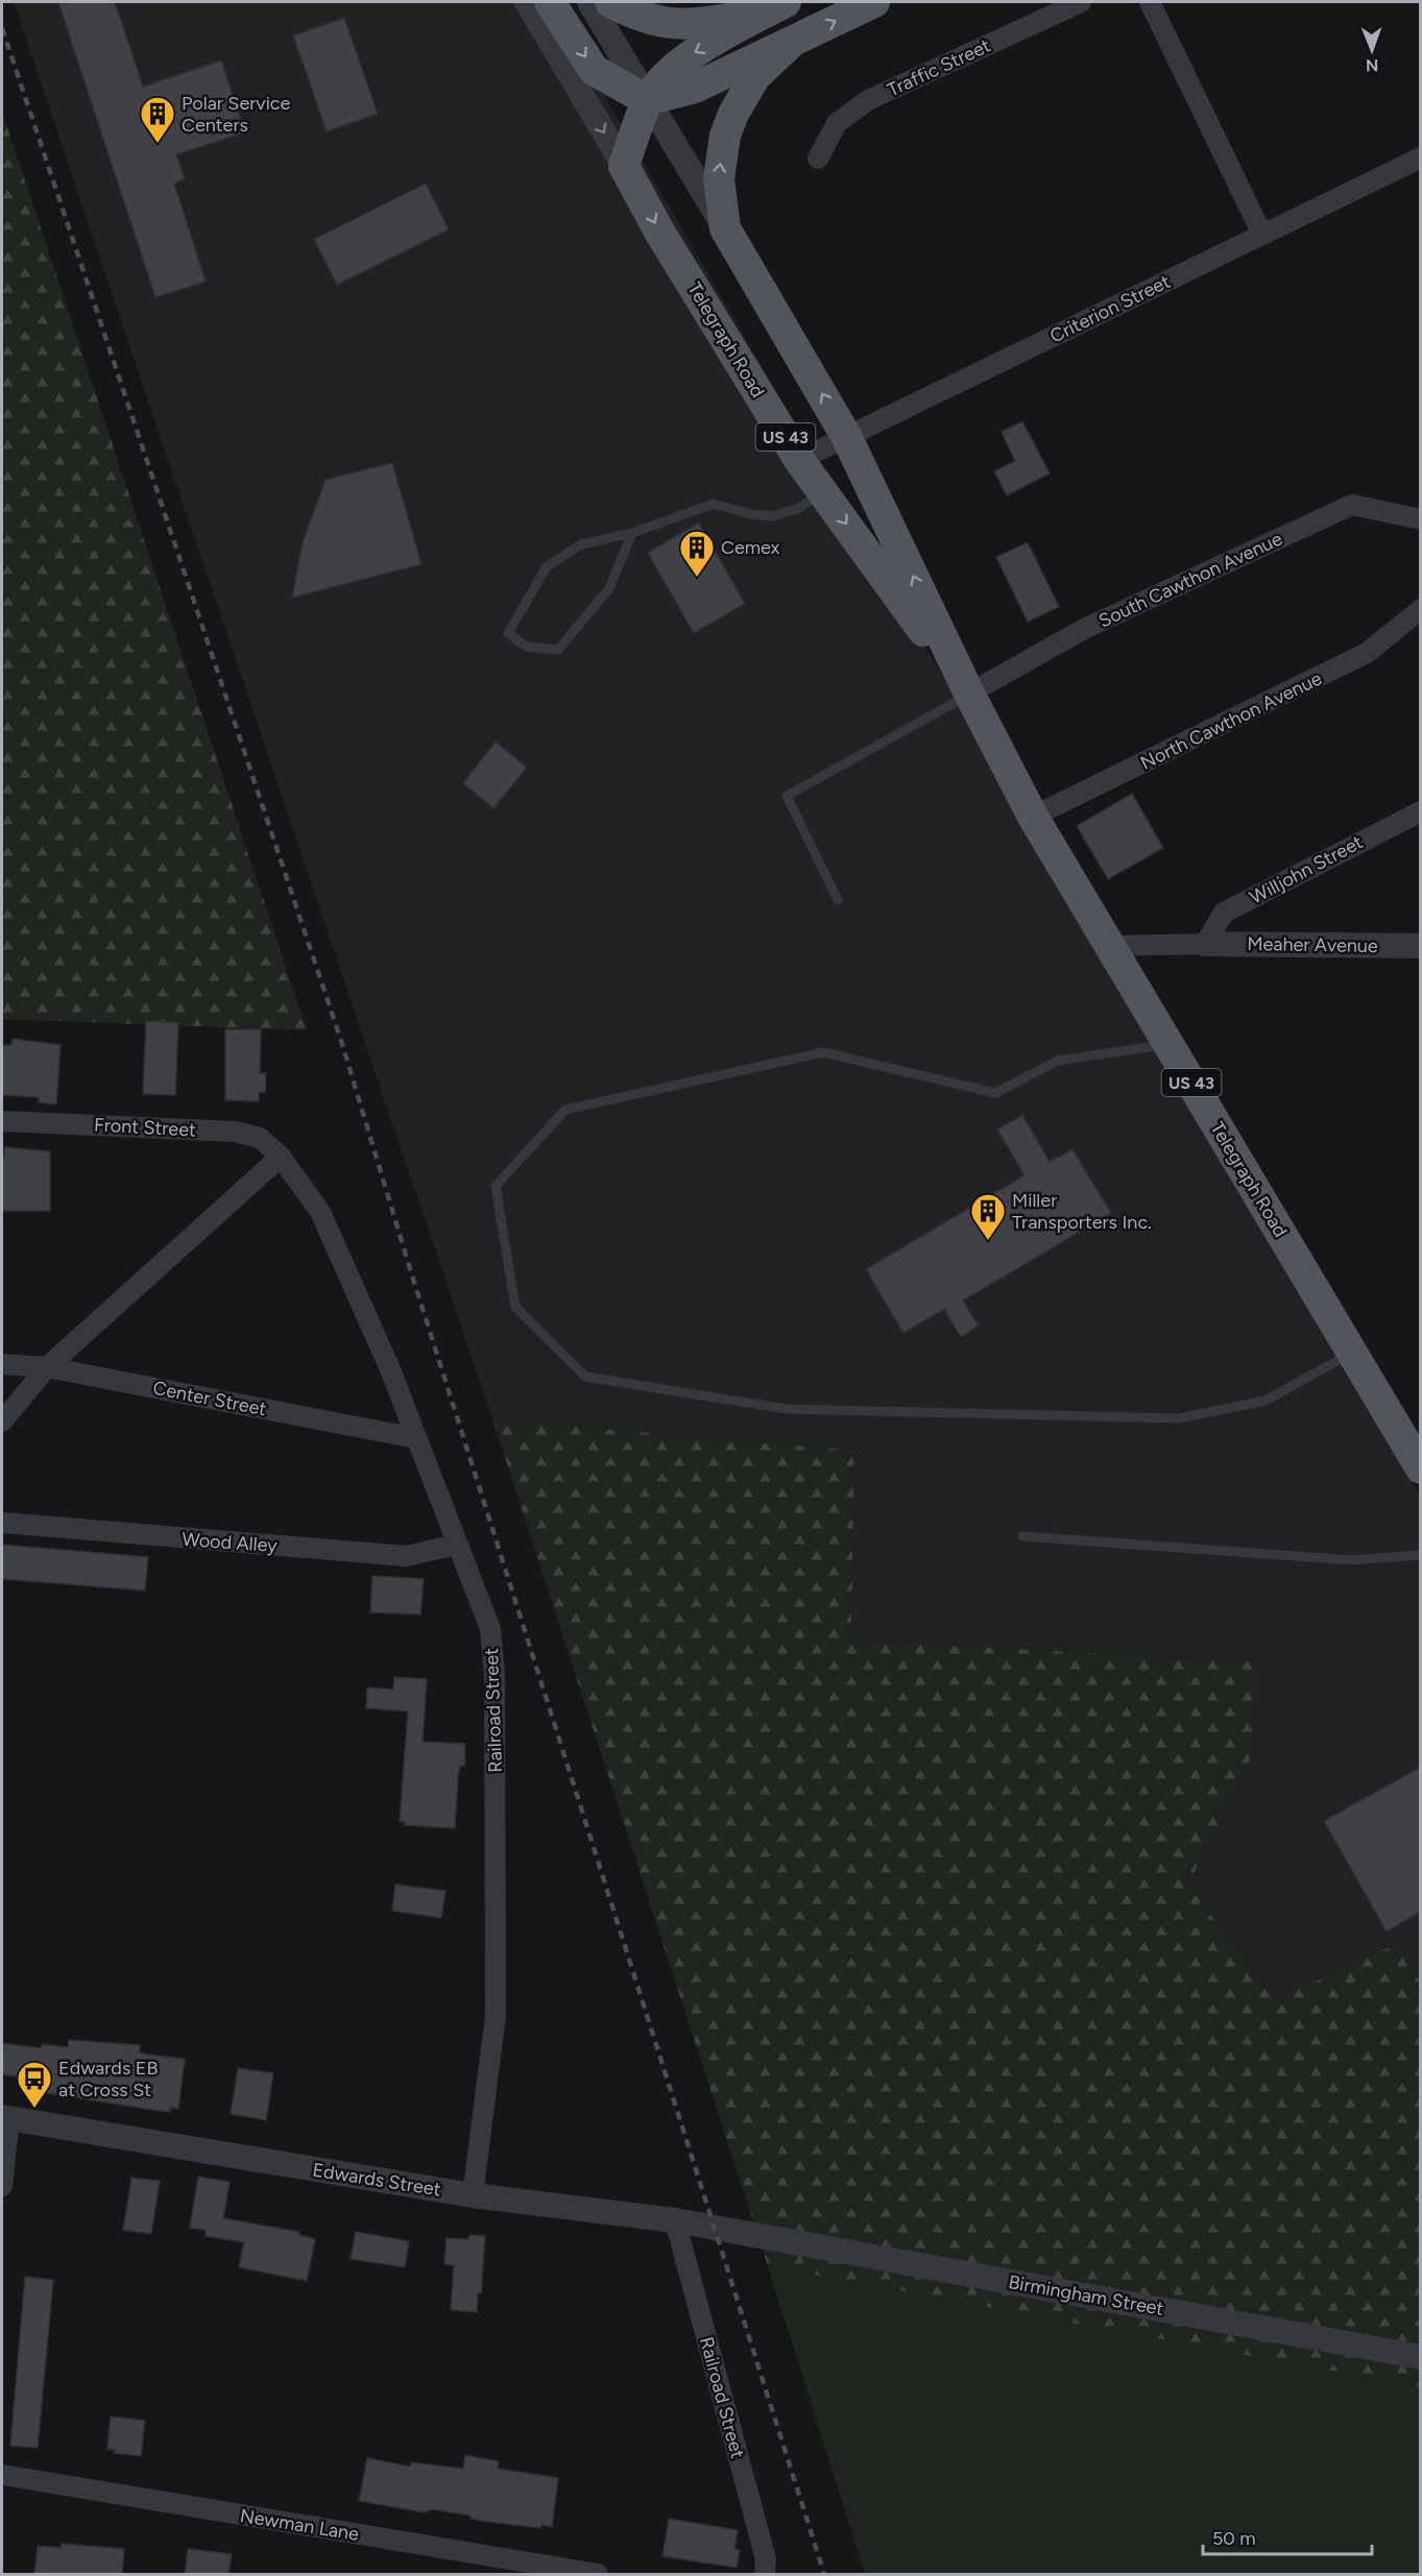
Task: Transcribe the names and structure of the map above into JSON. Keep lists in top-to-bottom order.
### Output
{
  "streets": {
    "main road": ["Telegraph Road", "US 43"],
    "street": [
      "Traffic Street",
      "Criterion Street",
      "South Cawthon Avenue",
      "North Cawthon Avenue",
      "Willjohn Street",
      "Meaher Avenue",
      "Front Street",
      "Center Street",
      "Wood Alley",
      "Railroad Street",
      "Edwards Street",
      "Birmingham Street",
      "Newman Lane"
    ]
  },
  "crossings": [
    ["Criterion Street", "Telegraph Road"],
    ["Telegraph Road", "South Cawthon Avenue"],
    ["Telegraph Road", "North Cawthon Avenue"],
    ["Willjohn Street", "Meaher Avenue"],
    ["Front Street", "Railroad Street"],
    ["Center Street", "Railroad Street"],
    ["Wood Alley", "Railroad Street"],
    ["Railroad Street", "Edwards Street"],
    ["Edwards Street", "Birmingham Street"]
  ],
  "places": {
    "building": ["Polar Service Centers", "Cemex", "Miller Transporters Inc."],
    "bus stop": ["Edwards EB at Cross St"]
  },
  "scale_bar": "50 m",
  "north": "bottom"
}
